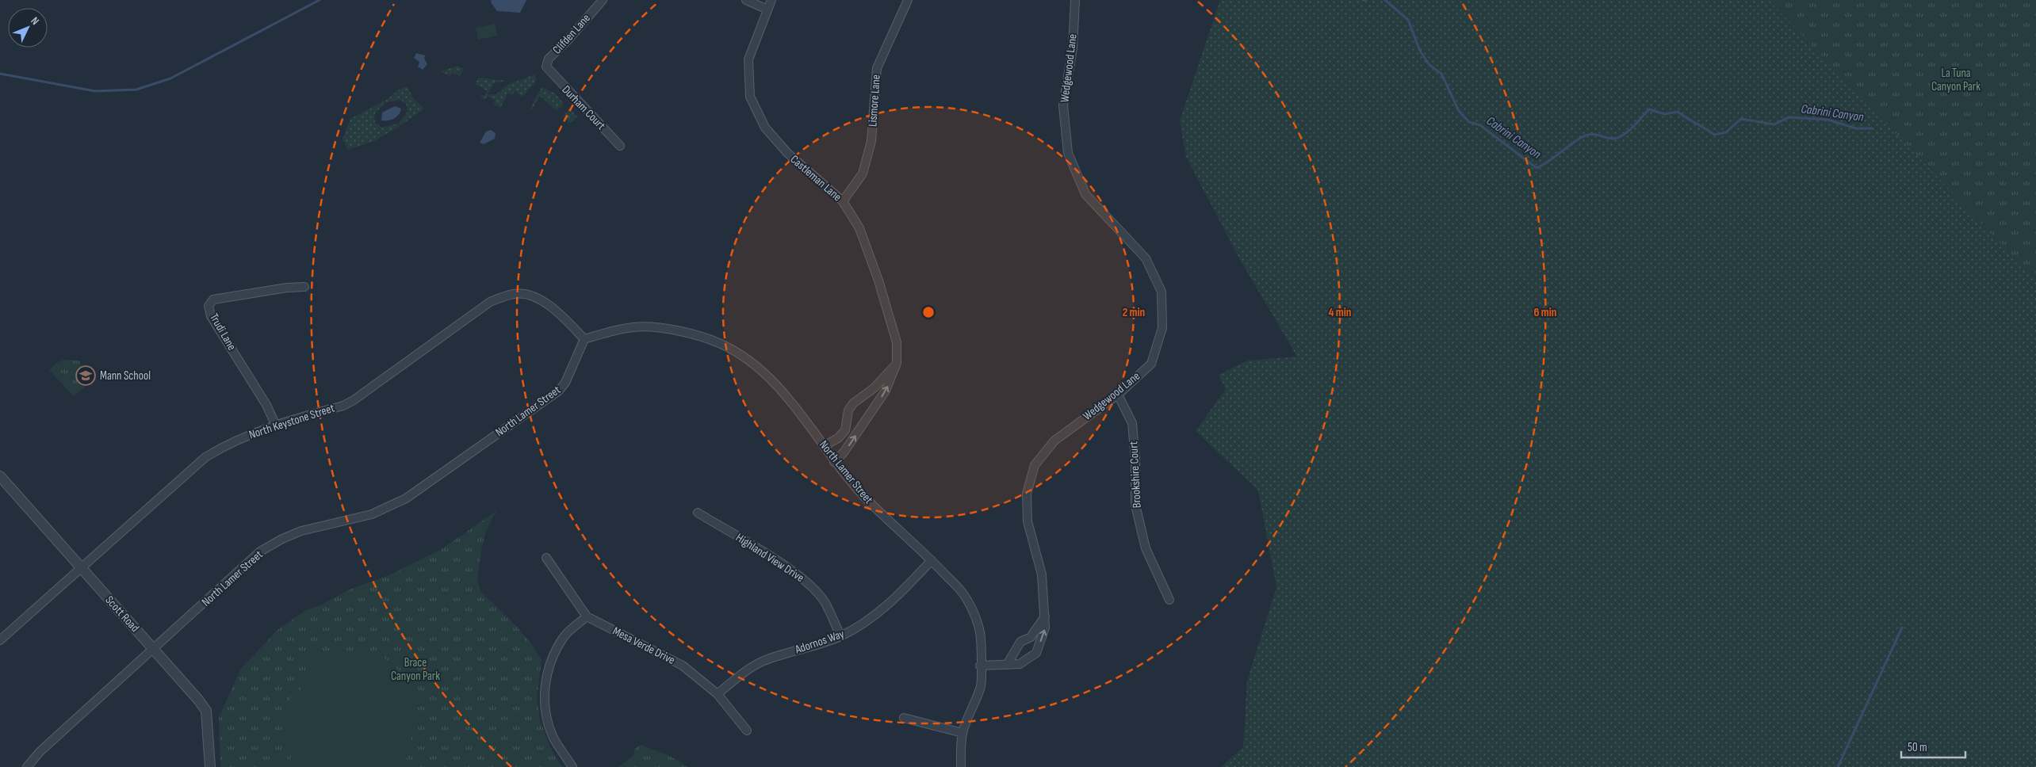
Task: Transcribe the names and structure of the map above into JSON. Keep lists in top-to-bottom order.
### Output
{
  "streets": {
    "street": [
      "Clifden Lane",
      "Wedgewood Lane",
      "Lismore Lane",
      "Durham Court",
      "Castleman Lane",
      "Trudi Lane",
      "North Lamer Street",
      "North Keystone Street",
      "Brookshire Court",
      "Highland View Drive",
      "Scott Road",
      "Adornos Way",
      "Mesa Verde Drive"
    ]
  },
  "crossings": [
    ["Clifden Lane", "Durham Court"],
    ["Wedgewood Lane", "North Lamer Street"],
    ["Wedgewood Lane", "Brookshire Court"],
    ["Lismore Lane", "Castleman Lane"],
    ["Castleman Lane", "North Lamer Street"],
    ["Trudi Lane", "North Keystone Street"],
    ["North Lamer Street", "North Keystone Street"],
    ["North Lamer Street", "Scott Road"],
    ["North Lamer Street", "Adornos Way"],
    ["North Keystone Street", "Scott Road"],
    ["Highland View Drive", "Adornos Way"],
    ["Adornos Way", "Mesa Verde Drive"]
  ],
  "water": ["Cabrini Canyon"],
  "parks": ["La Tuna Canyon Park", "Brace Canyon Park"],
  "places": {
    "school or university": ["Mann School"]
  },
  "scale_bar": "50 m",
  "north": "top right",
  "rings": ["2 min", "4 min", "6 min"]
}
